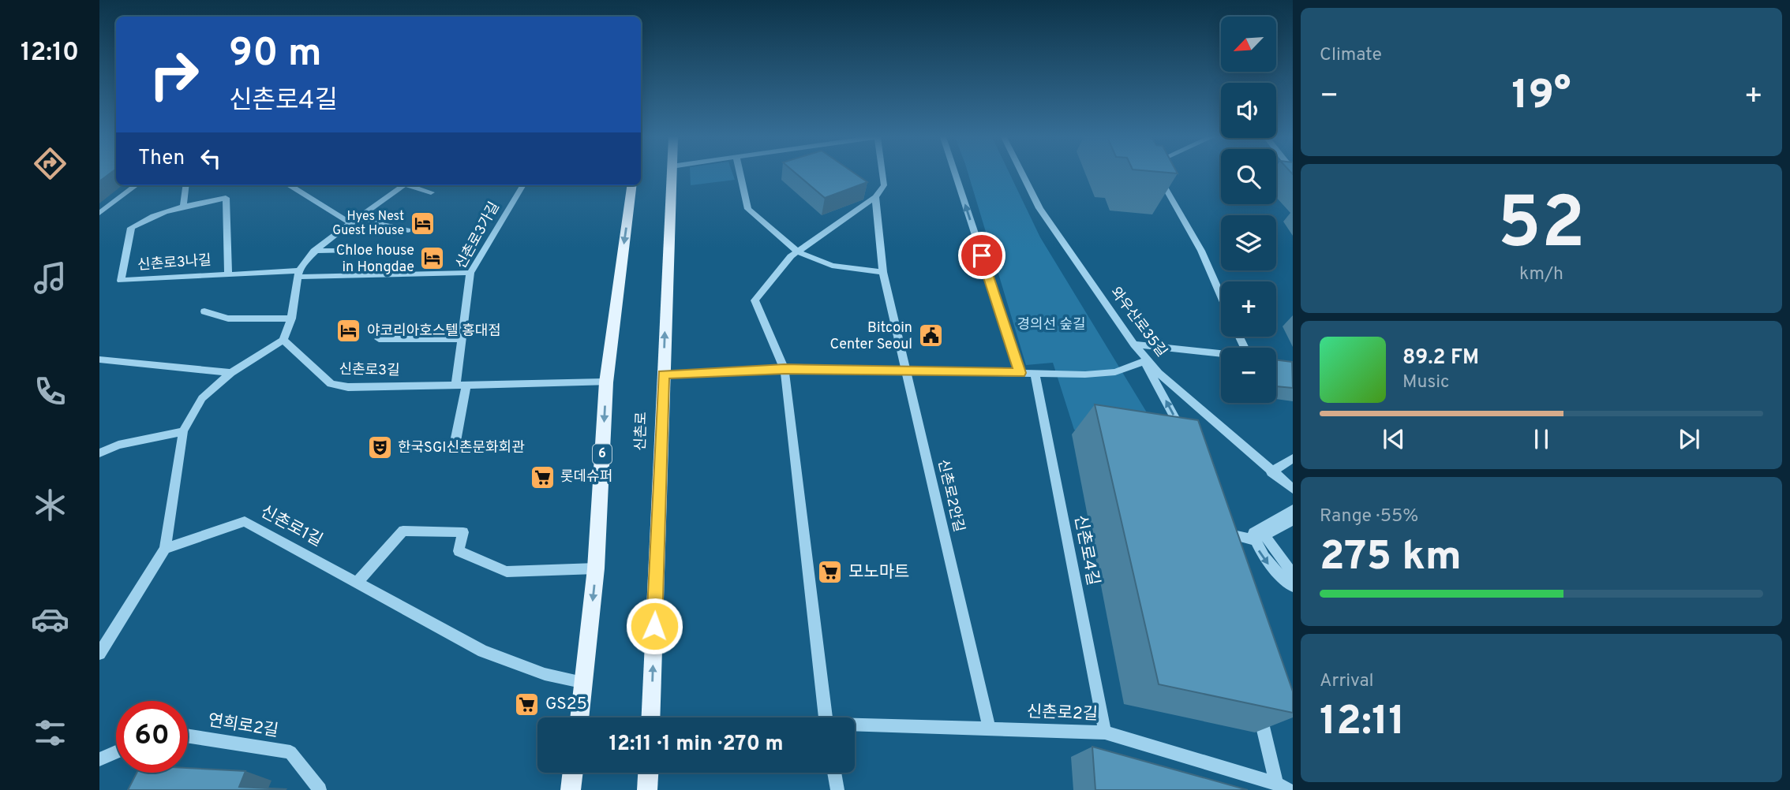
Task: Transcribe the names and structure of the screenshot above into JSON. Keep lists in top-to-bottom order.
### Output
{
  "streets": {
    "main road": ["신촌로", "6"],
    "street": [
      "신촌로3가길",
      "신촌로3나길",
      "와우산로35길",
      "신촌로3길",
      "신촌로2안길",
      "신촌로1길",
      "신촌로4길",
      "신촌로2길",
      "연희로2길"
    ]
  },
  "crossings": [
    ["신촌로3가길", "신촌로3나길"],
    ["신촌로3가길", "신촌로3길"],
    ["신촌로3길", "6"],
    ["6", "신촌로1길"],
    ["신촌로2안길", "신촌로2길"],
    ["신촌로4길", "신촌로2길"]
  ],
  "parks": ["경의선 숲길"],
  "places": {
    "hotel": ["Hyes Nest Guest House", "Chloe house in Hongdae", "야코리아호스텔 홍대점"],
    "public building": ["Bitcoin Center Seoul"],
    "theatre": ["한국SGI신촌문화회관"],
    "supermarket": ["롯데슈퍼", "모노마트", "GS25"]
  },
  "north": "bottom left",
  "page": {
    "tabs": "12:10",
    "tile": [
      "Climate",
      ["52", "km/h"],
      ["Range · 55%", "275 km"],
      ["Arrival", "12:11"]
    ],
    "map_buttons": ["+", "−"],
    "turn": ["90 m", "신촌로4길"],
    "heat": ["−", "19°", "+"],
    "then": "Then",
    "song": ["89.2 FM", "Music"],
    "limit": "60",
    "trip": "12:11 · 1 min · 270 m"
  }
}
